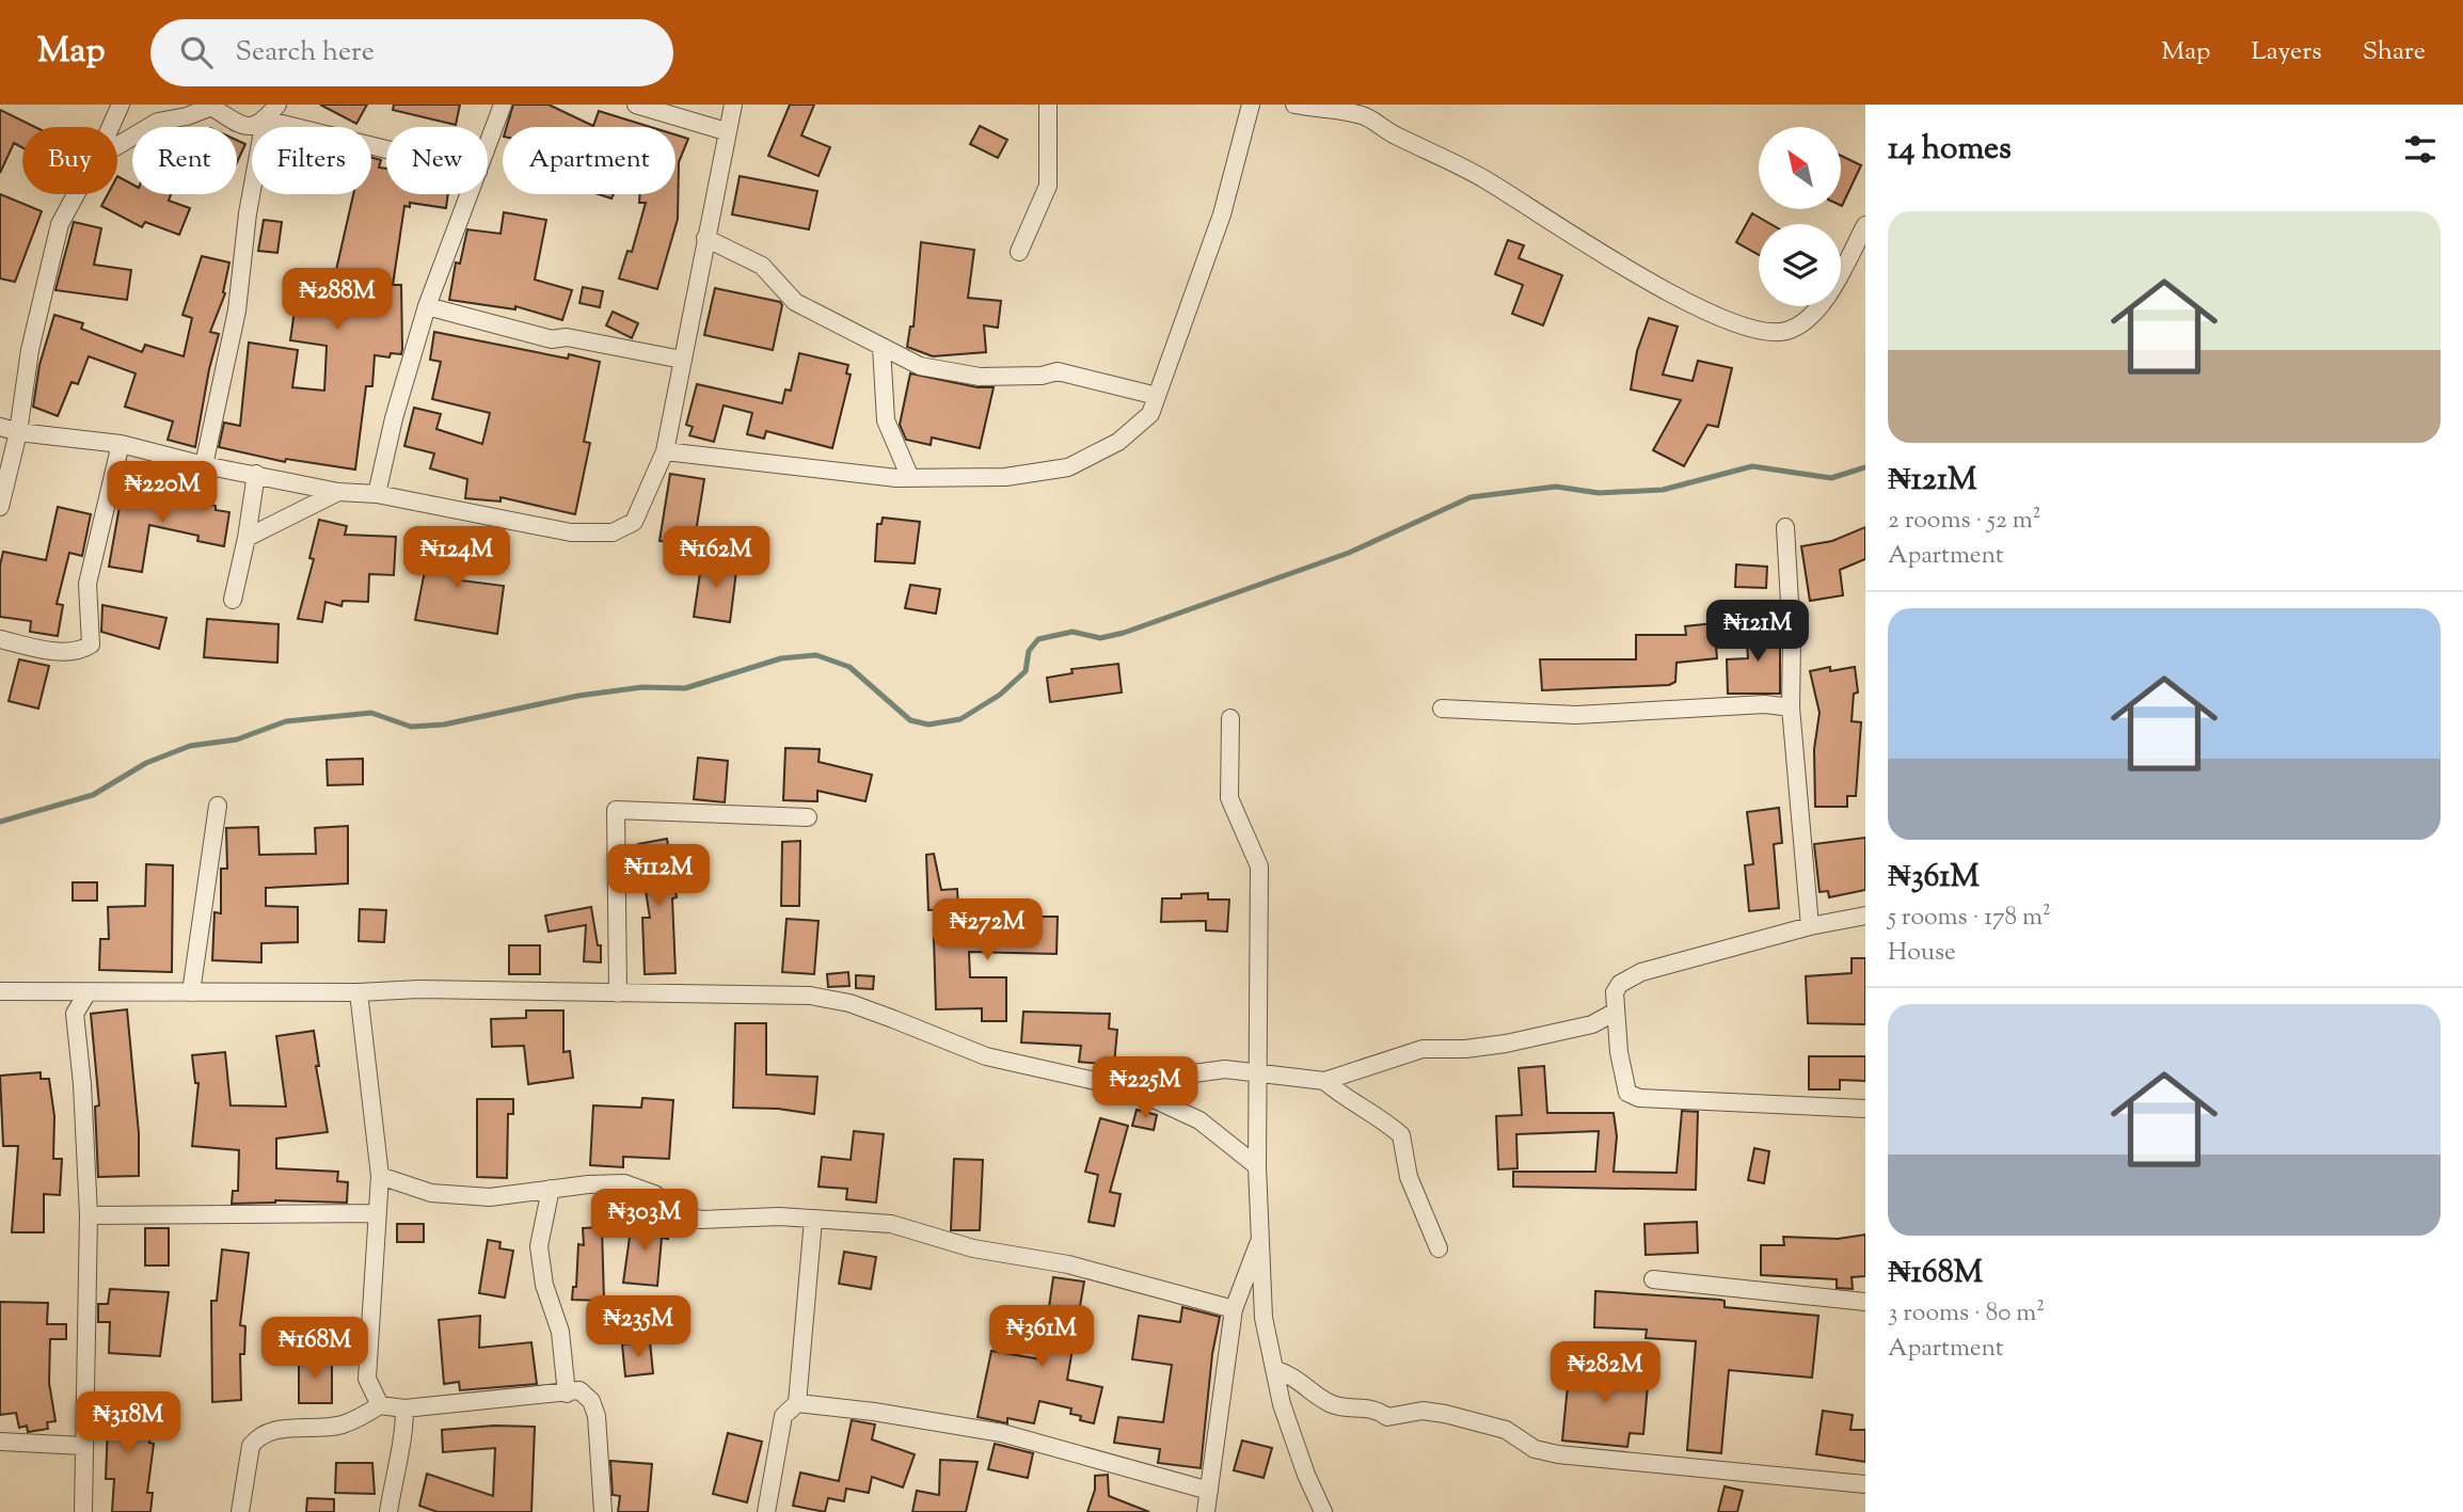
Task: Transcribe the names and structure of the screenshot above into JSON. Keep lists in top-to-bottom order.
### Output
{
  "north": "top left",
  "page": {
    "header": "Map",
    "search": "Search here",
    "nav": ["Map", "Layers", "Share"],
    "heading": "14 homes",
    "chip": [
      "Buy",
      "Rent",
      "Filters",
      "New",
      "Apartment"
    ],
    "list": [
      {
        "name": "₦121M",
        "note": "2 rooms · 52 m² · Apartment"
      },
      {
        "name": "₦361M",
        "note": "5 rooms · 178 m² · House"
      },
      {
        "name": "₦168M",
        "note": "3 rooms · 80 m² · Apartment"
      }
    ],
    "price": [
      "₦288M",
      "₦220M",
      "₦124M",
      "₦162M",
      "₦121M",
      "₦112M",
      "₦272M",
      "₦225M",
      "₦303M",
      "₦235M",
      "₦361M",
      "₦168M",
      "₦282M",
      "₦318M"
    ]
  }
}
